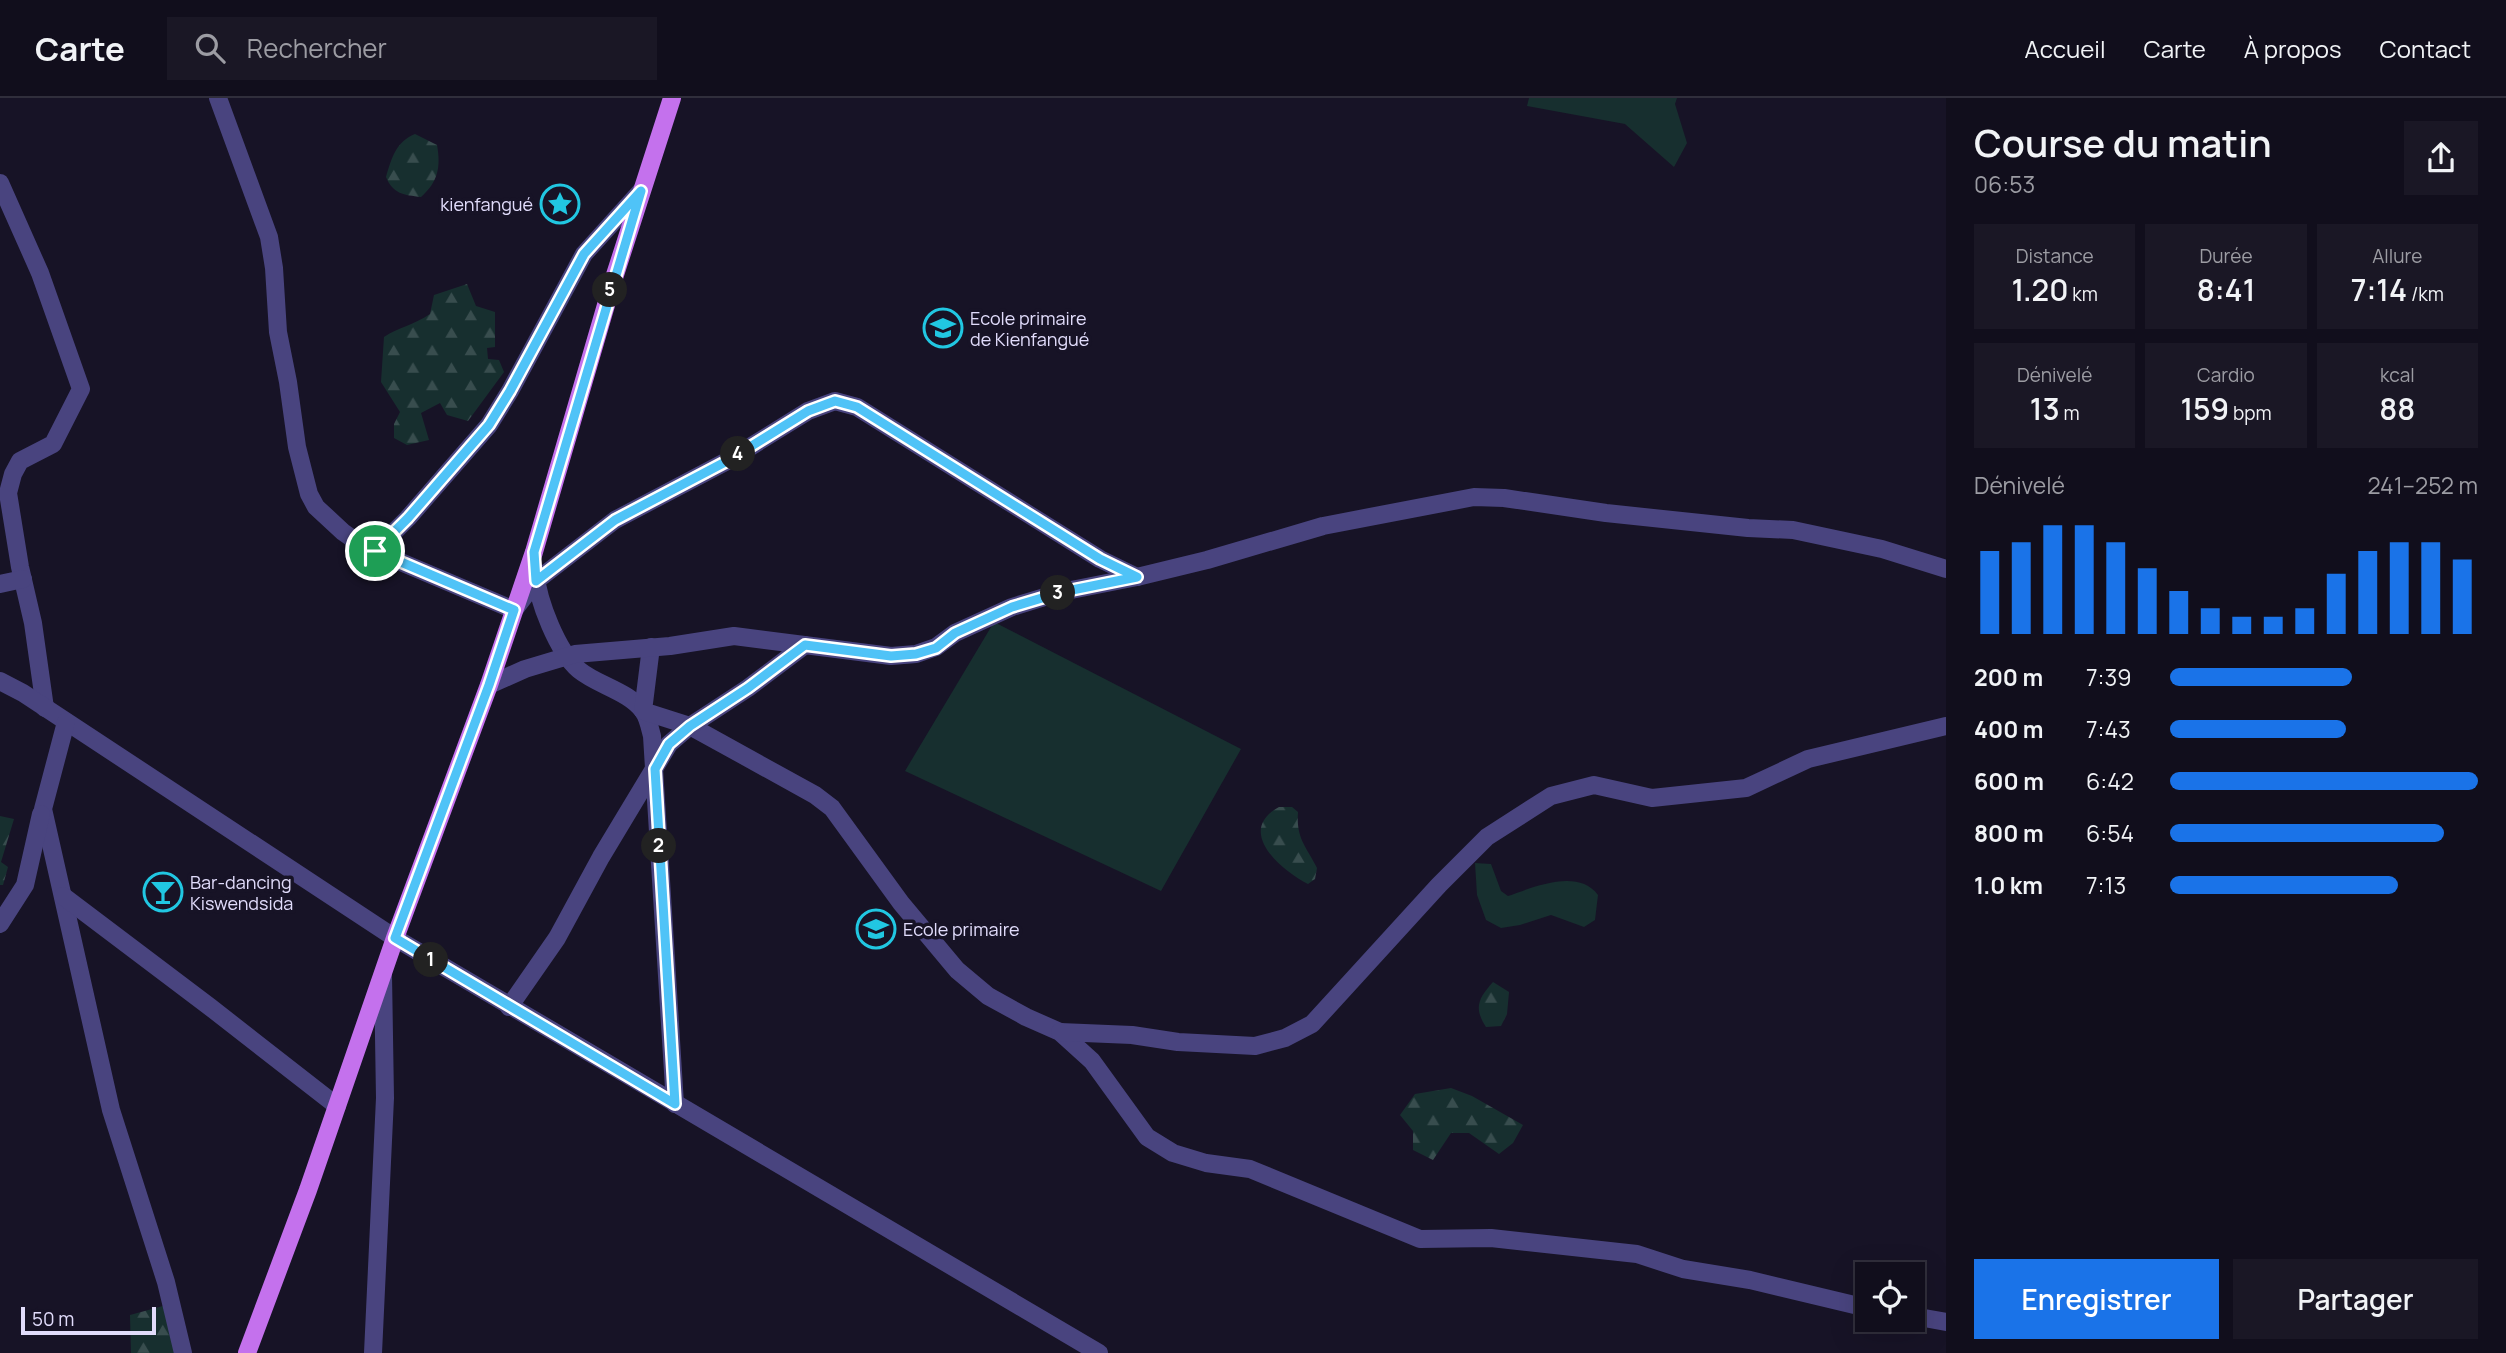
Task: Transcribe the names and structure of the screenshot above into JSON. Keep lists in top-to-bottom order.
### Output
{
  "places": {
    "place": ["kienfangué"],
    "school or university": ["Ecole primaire de Kienfangué", "Ecole primaire"],
    "bar": ["Bar-dancing Kiswendsida"]
  },
  "scale_bar": "50 m",
  "page": {
    "header": "Carte",
    "search": "Rechercher",
    "nav": [
      "Accueil",
      "Carte",
      "À propos",
      "Contact"
    ],
    "heading": ["Course du matin", "06:53"],
    "stats": [
      ["Distance", "1.20 km"],
      ["Durée", "8:41"],
      ["Allure", "7:14 /km"],
      ["Dénivelé", "13 m"],
      ["Cardio", "159 bpm"],
      ["kcal", "88"]
    ],
    "pins": [
      "5",
      "4",
      "3",
      "2",
      "1"
    ],
    "chart": ["Dénivelé", "241–252 m"],
    "list": [
      {
        "name": "200 m",
        "note": "7:39"
      },
      {
        "name": "400 m",
        "note": "7:43"
      },
      {
        "name": "600 m",
        "note": "6:42"
      },
      {
        "name": "800 m",
        "note": "6:54"
      },
      {
        "name": "1.0 km",
        "note": "7:13"
      }
    ],
    "buttons": ["Enregistrer", "Partager"],
    "scale": "50 m"
  }
}
